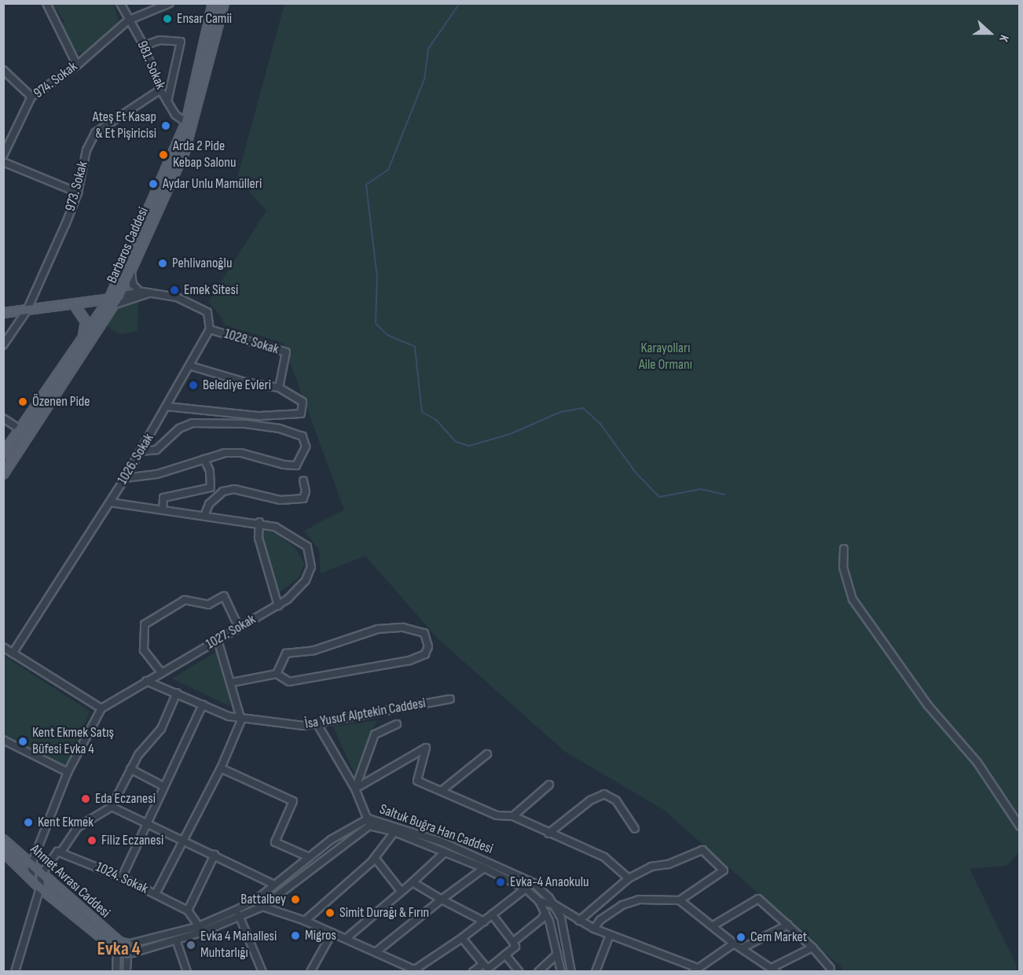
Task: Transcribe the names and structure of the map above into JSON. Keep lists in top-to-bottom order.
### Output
{
  "streets": {
    "main road": ["Barbaros Caddesi", "Saltuk Buğra Han Caddesi", "Ahmet Avrası Caddesi"],
    "street": [
      "981. Sokak",
      "974. Sokak",
      "973. Sokak",
      "1028. Sokak",
      "1026. Sokak",
      "1027. Sokak",
      "İsa Yusuf Alptekin Caddesi",
      "1024. Sokak"
    ]
  },
  "crossings": [
    ["981. Sokak", "974. Sokak"],
    ["981. Sokak", "973. Sokak"],
    ["981. Sokak", "Barbaros Caddesi"],
    ["1028. Sokak", "1026. Sokak"],
    ["1026. Sokak", "1027. Sokak"],
    ["1027. Sokak", "İsa Yusuf Alptekin Caddesi"],
    ["Saltuk Buğra Han Caddesi", "1024. Sokak"],
    ["Saltuk Buğra Han Caddesi", "Ahmet Avrası Caddesi"]
  ],
  "districts": ["Evka 4"],
  "parks": ["Karayolları Aile Ormanı"],
  "places": [
    "Ensar Camii",
    "Ateş Et Kasap & Et Pişiricisi",
    "Arda 2 Pide Kebap Salonu",
    "Aydar Unlu Mamülleri",
    "Pehlivanoğlu",
    "Emek Sitesi",
    "Belediye Evleri",
    "Özenen Pide",
    "Kent Ekmek Satış Büfesi Evka 4",
    "Eda Eczanesi",
    "Kent Ekmek",
    "Filiz Eczanesi",
    "Evka-4 Anaokulu",
    "Battalbey",
    "Simit Durağı & Fırın",
    "Migros",
    "Cem Market",
    "Evka 4 Mahallesi Muhtarlığı"
  ],
  "north": "right"
}
